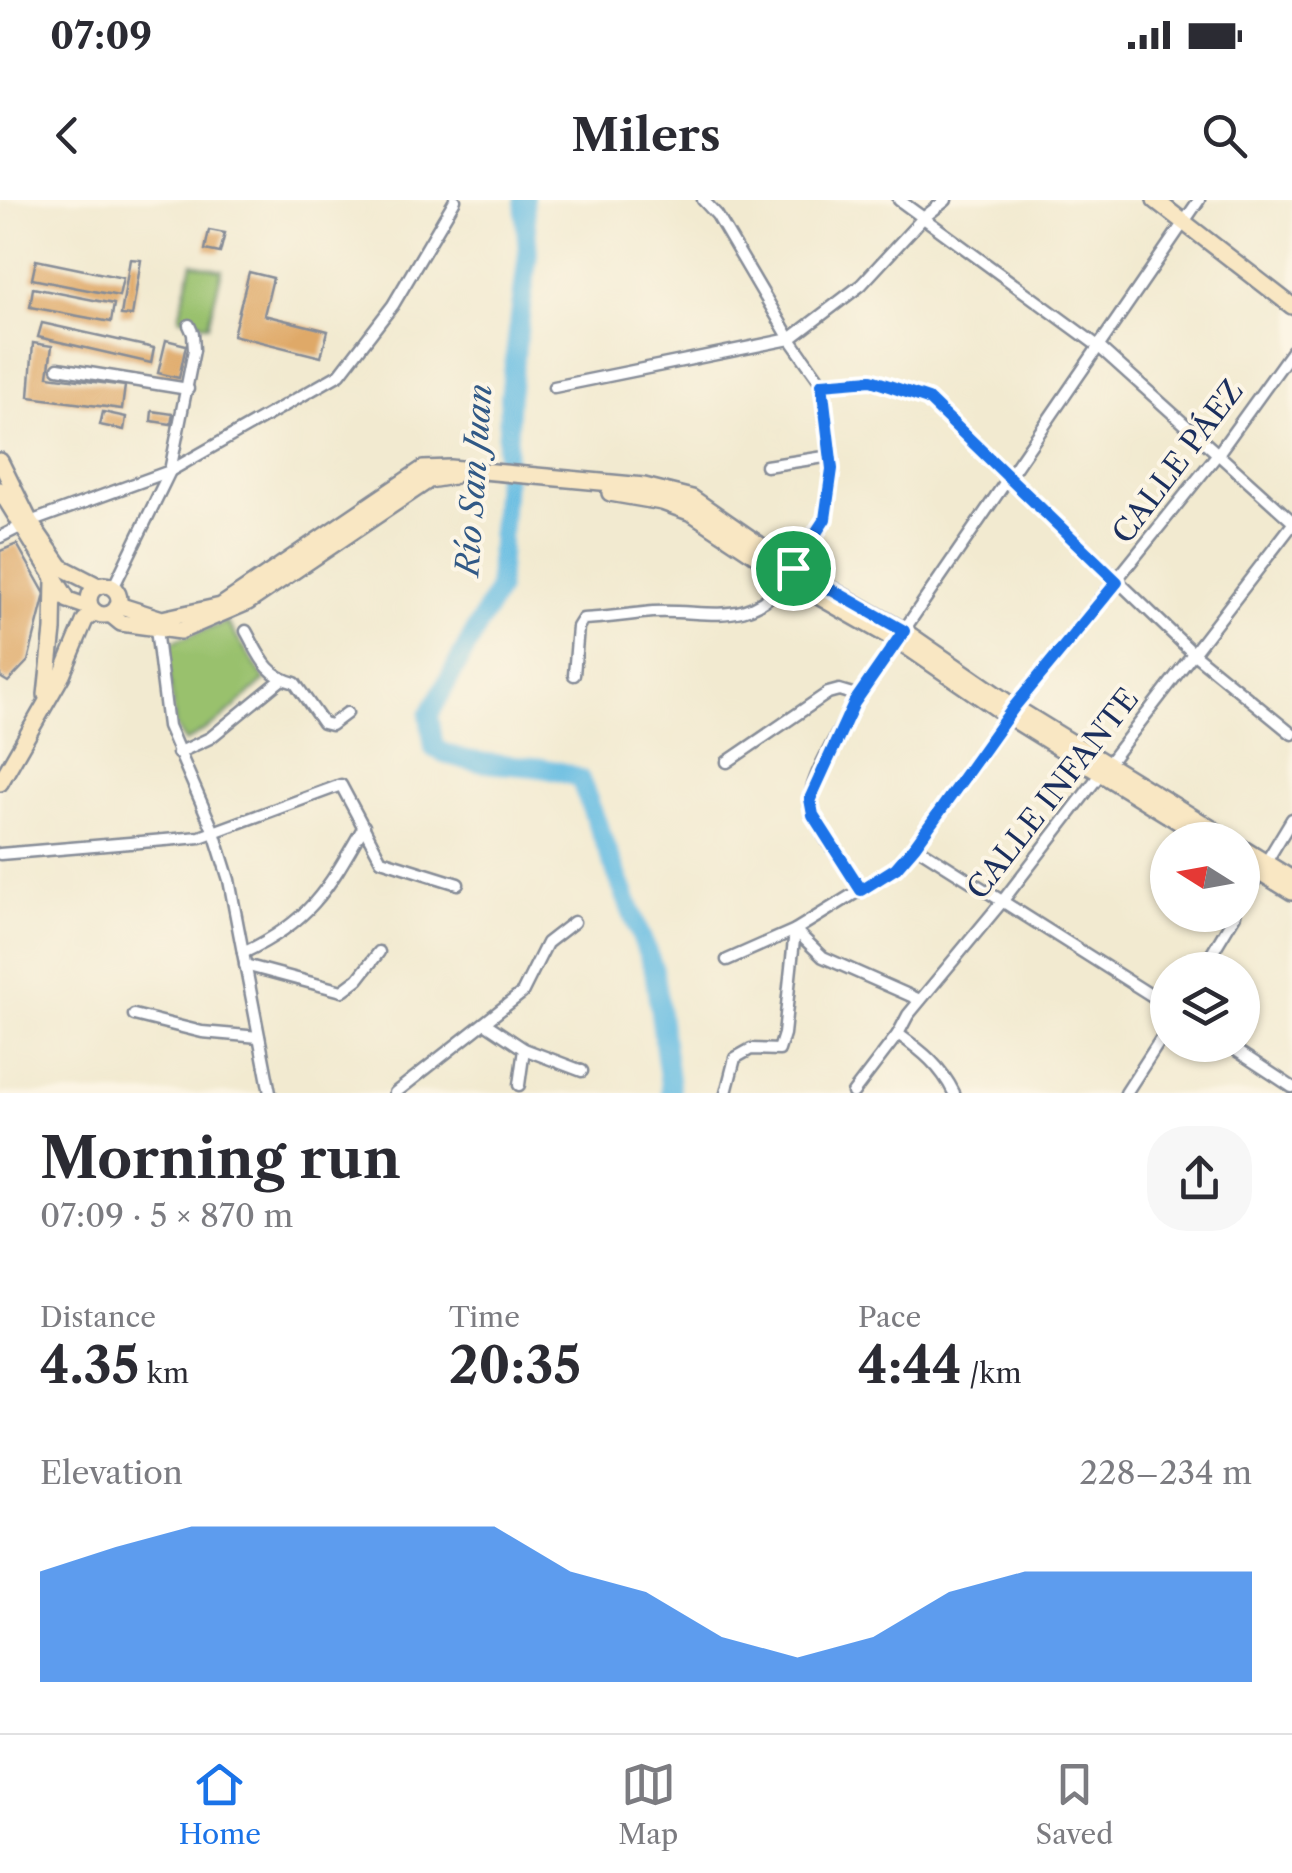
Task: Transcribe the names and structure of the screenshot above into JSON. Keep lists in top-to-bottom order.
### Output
{
  "streets": {
    "street": ["CALLE PÁEZ", "CALLE INFANTE"]
  },
  "water": ["Río San Juan"],
  "north": "left",
  "page": {
    "status": "07:09",
    "header": "Milers",
    "heading": ["Morning run", "07:09 · 5 × 870 m"],
    "stats": [
      ["Distance", "4.35 km"],
      ["Time", "20:35"],
      ["Pace", "4:44 /km"]
    ],
    "chart": ["Elevation", "228–234 m"],
    "tabs": ["Home", "Map", "Saved"]
  }
}
